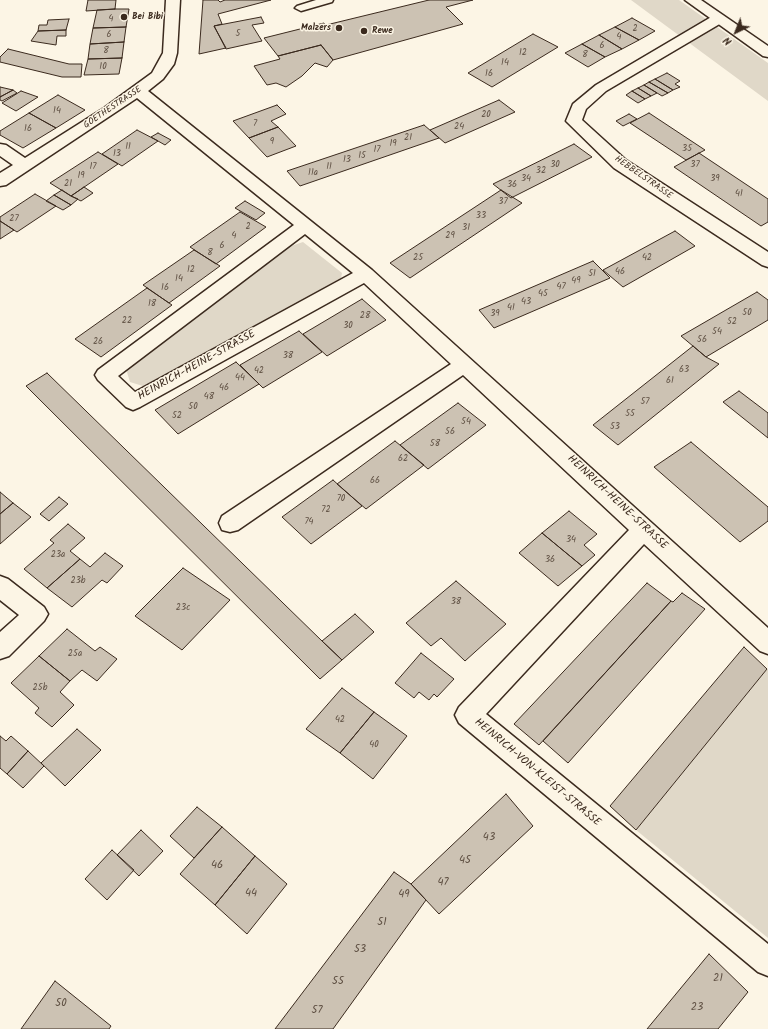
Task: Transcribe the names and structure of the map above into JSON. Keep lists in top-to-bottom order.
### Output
{
  "streets": {
    "street": [
      "GOETHESTRASSE",
      "HEBBELSTRASSE",
      "HEINRICH-HEINE-STRASSE",
      "HEINRICH-VON-KLEIST-STRASSE"
    ]
  },
  "crossings": [
    ["GOETHESTRASSE", "HEINRICH-HEINE-STRASSE"],
    ["HEINRICH-HEINE-STRASSE", "HEINRICH-VON-KLEIST-STRASSE"]
  ],
  "places": ["Bei Bibi", "Malzers", "Rewe"],
  "house_numbers": [
    "4",
    "2",
    "5",
    "6",
    "4",
    "6",
    "8",
    "12",
    "8",
    "14",
    "10",
    "16",
    "14",
    "20",
    "7",
    "24",
    "16",
    "21",
    "9",
    "19",
    "11",
    "35",
    "17",
    "13",
    "15",
    "13",
    "30",
    "37",
    "17",
    "11",
    "32",
    "11a",
    "19",
    "34",
    "39",
    "21",
    "36",
    "41",
    "37",
    "33",
    "27",
    "2",
    "31",
    "4",
    "29",
    "6",
    "8",
    "25",
    "42",
    "12",
    "46",
    "51",
    "14",
    "49",
    "47",
    "16",
    "45",
    "43",
    "18",
    "41",
    "50",
    "39",
    "28",
    "22",
    "52",
    "30",
    "54",
    "56",
    "26",
    "38",
    "63",
    "42",
    "44",
    "61",
    "46",
    "48",
    "57",
    "50",
    "55",
    "52",
    "54",
    "53",
    "56",
    "58",
    "62",
    "66",
    "70",
    "72",
    "74",
    "34",
    "23a",
    "36",
    "23b",
    "38",
    "23c",
    "25a",
    "25b",
    "42",
    "40",
    "43",
    "45",
    "46",
    "47",
    "44",
    "49",
    "51",
    "53",
    "21",
    "55",
    "50",
    "23",
    "57"
  ],
  "north": "bottom left"
}
